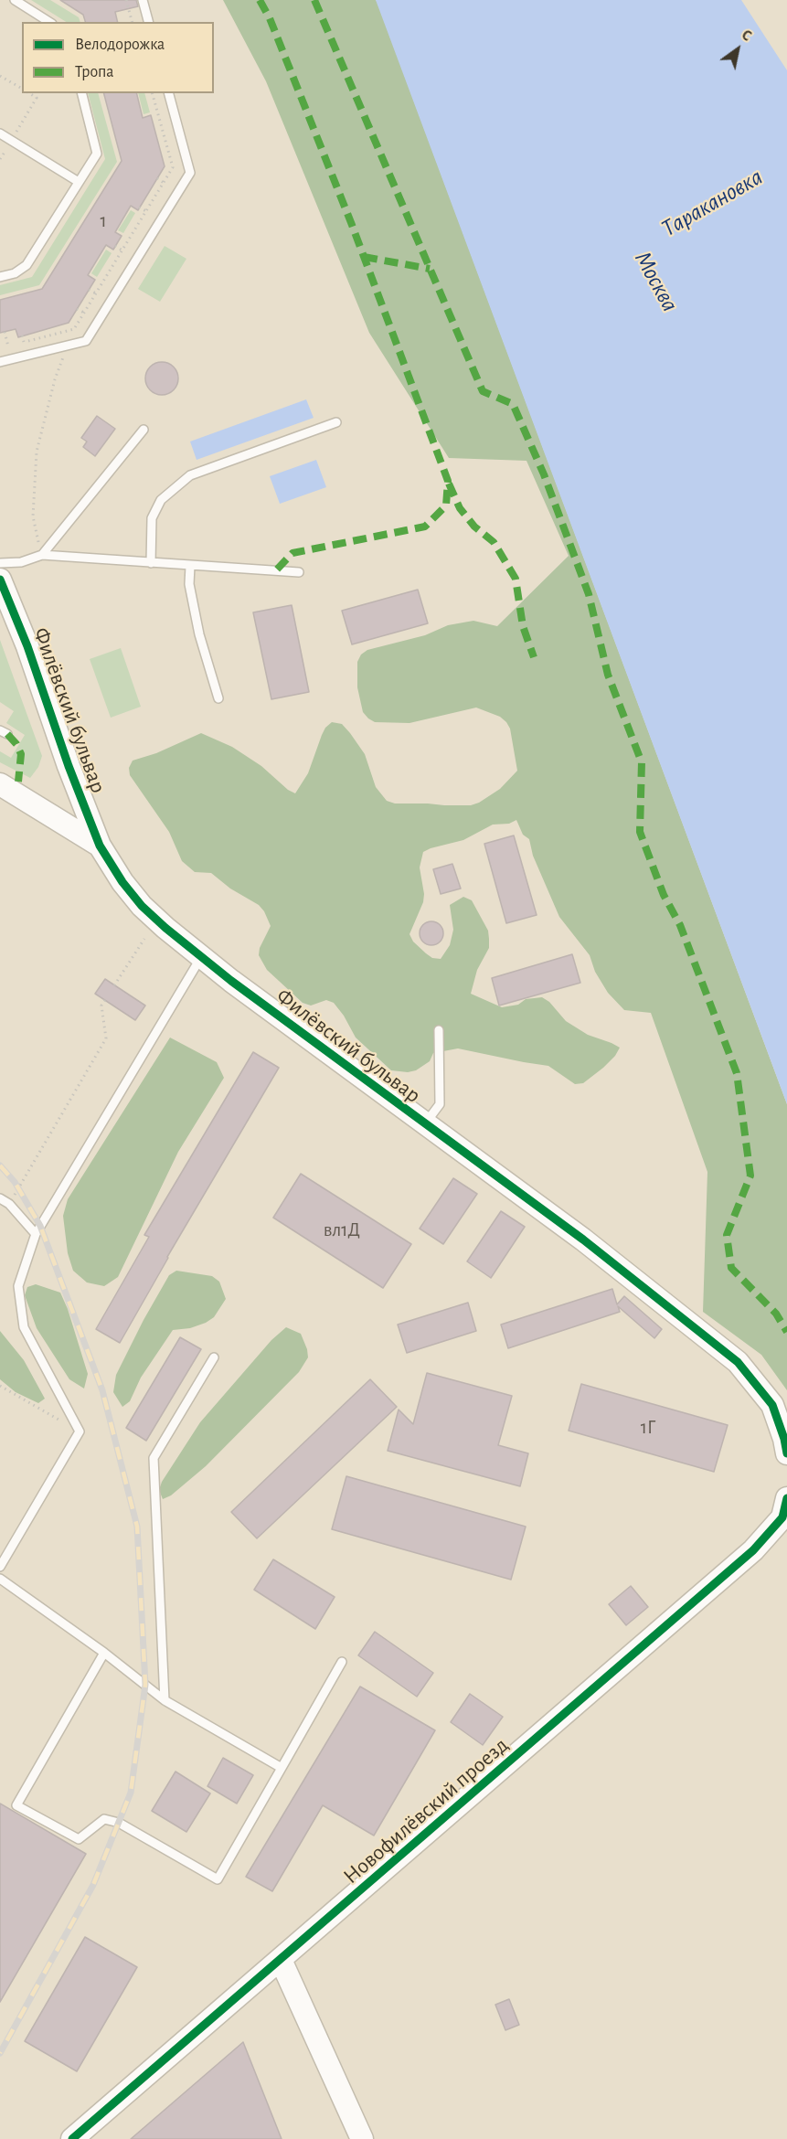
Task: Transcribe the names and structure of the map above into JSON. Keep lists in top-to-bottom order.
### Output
{
  "streets": {
    "street": ["Филёвский бульвар", "Новофилёвский проезд"]
  },
  "water": ["Таракановка", "Москва"],
  "house_numbers": ["1", "вл1Д", "1Г"],
  "legend": ["Велодорожка", "Тропа"],
  "north": "top right"
}
